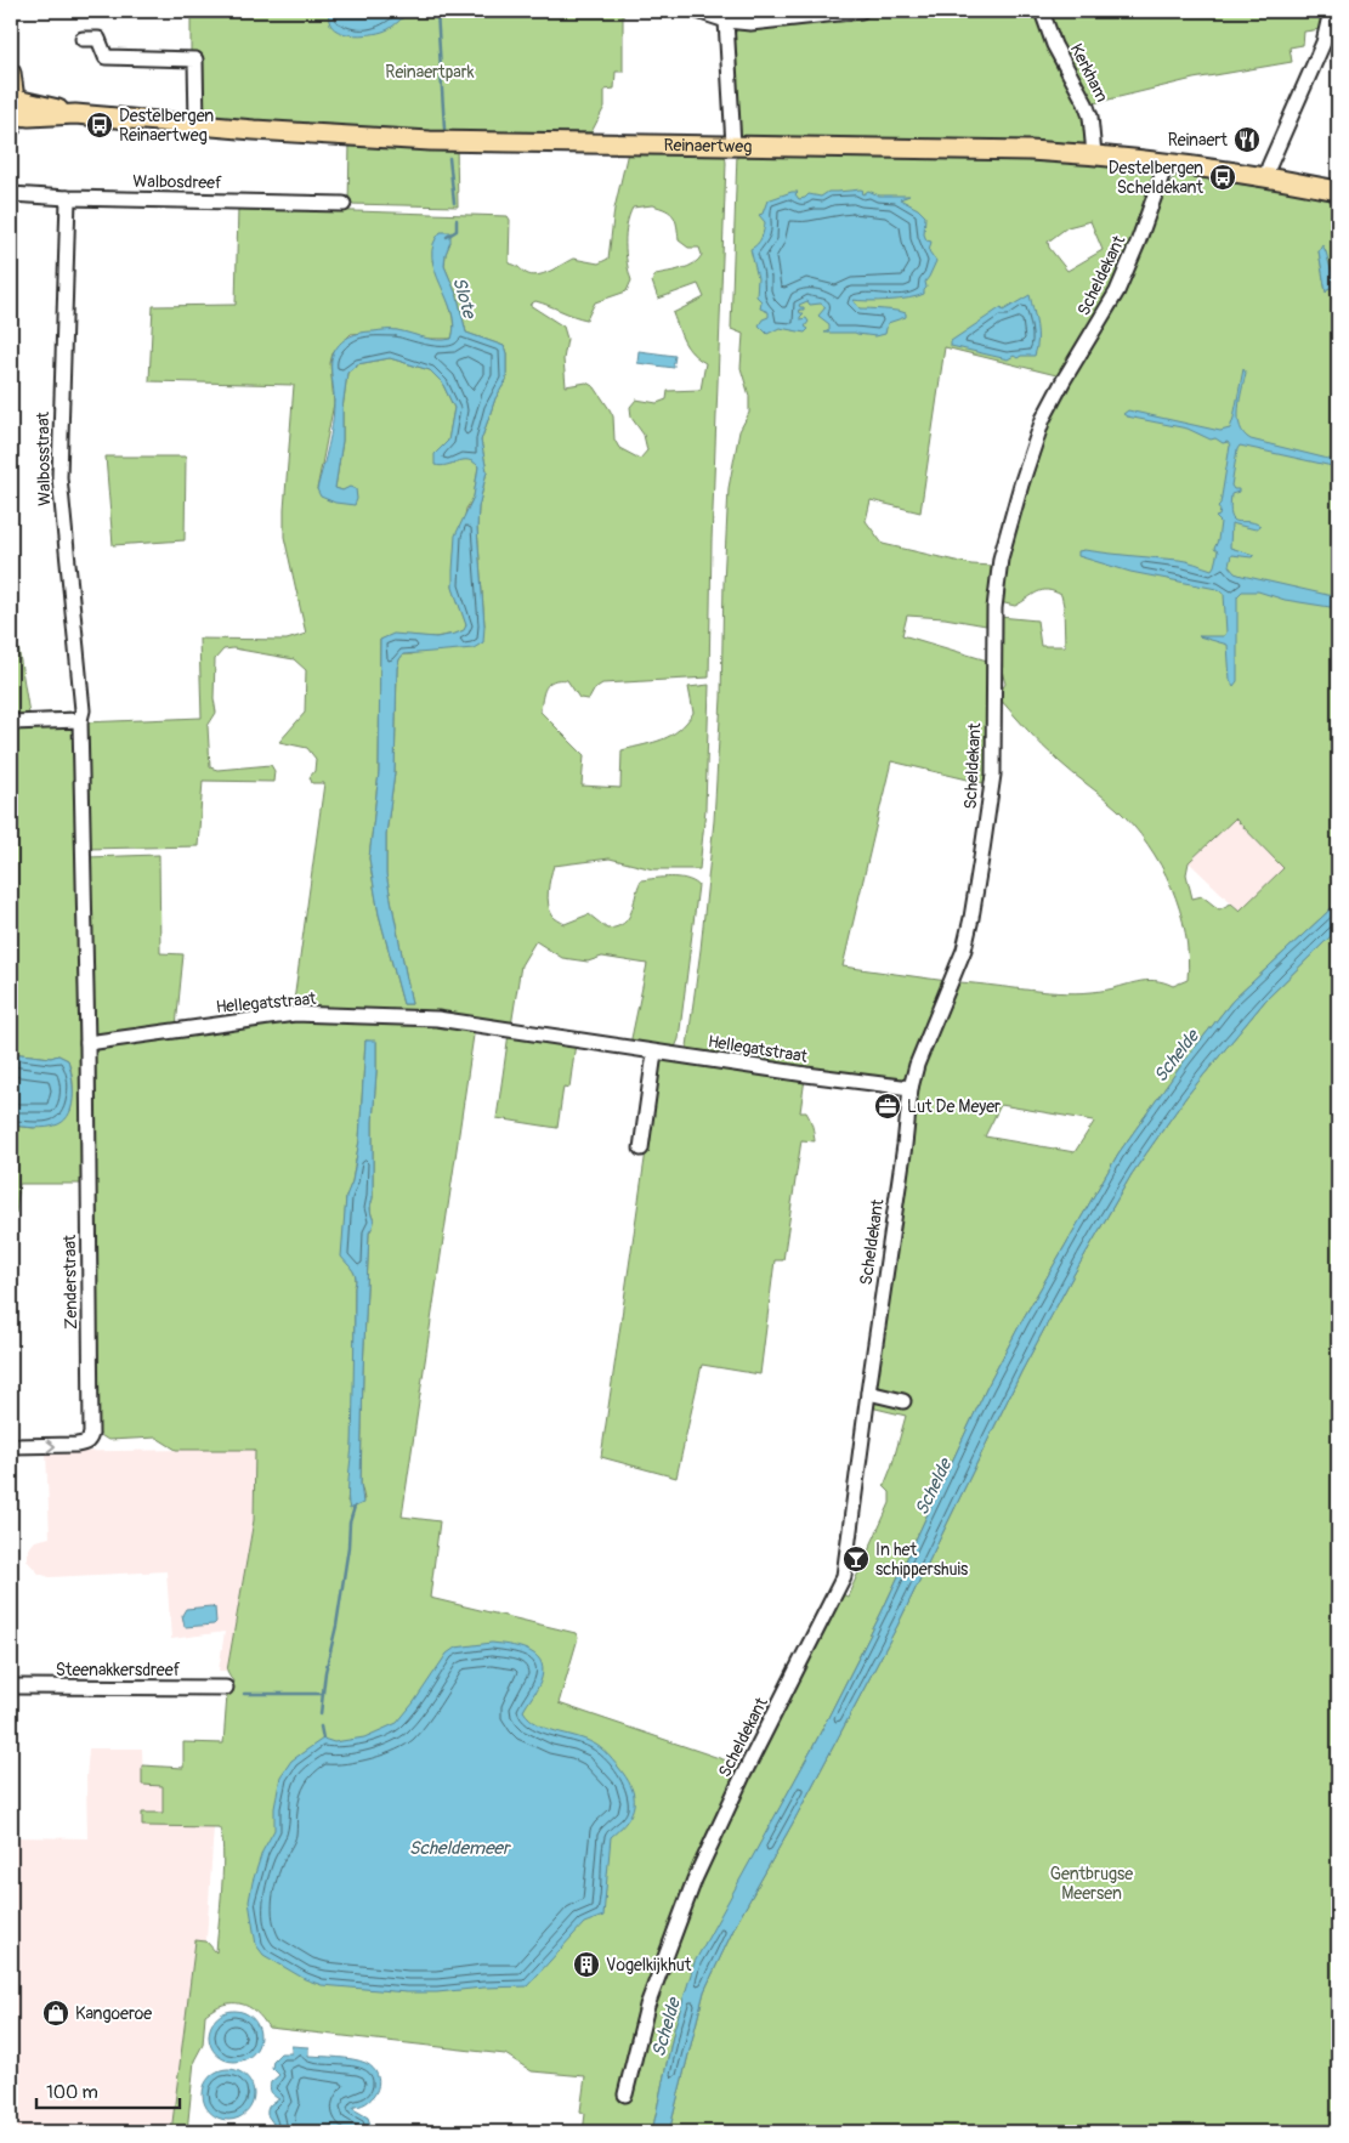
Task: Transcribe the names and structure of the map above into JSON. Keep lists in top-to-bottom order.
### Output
{
  "streets": {
    "main road": ["Reinaertweg"],
    "street": [
      "Kerkham",
      "Walbosdreef",
      "Scheldekant",
      "Walbosstraat",
      "Hellegatstraat",
      "Zenderstraat",
      "Steenakkersdreef"
    ]
  },
  "crossings": [
    ["Kerkham", "Reinaertweg"],
    ["Reinaertweg", "Scheldekant"],
    ["Walbosdreef", "Walbosstraat"],
    ["Scheldekant", "Hellegatstraat"],
    ["Hellegatstraat", "Zenderstraat"]
  ],
  "one_way": ["Zenderstraat"],
  "water": ["Slote", "Schelde", "Scheldemeer"],
  "parks": ["Reinaertpark", "Gentbrugse Meersen"],
  "places": {
    "bus stop": ["Destelbergen Reinaertweg", "Destelbergen Scheldekant"],
    "restaurant": ["Reinaert"],
    "office": ["Lut De Meyer"],
    "bar": ["In het schippershuis"],
    "building": ["Vogelkijkhut"],
    "shop": ["Kangoeroe"]
  },
  "scale_bar": "100 m"
}
